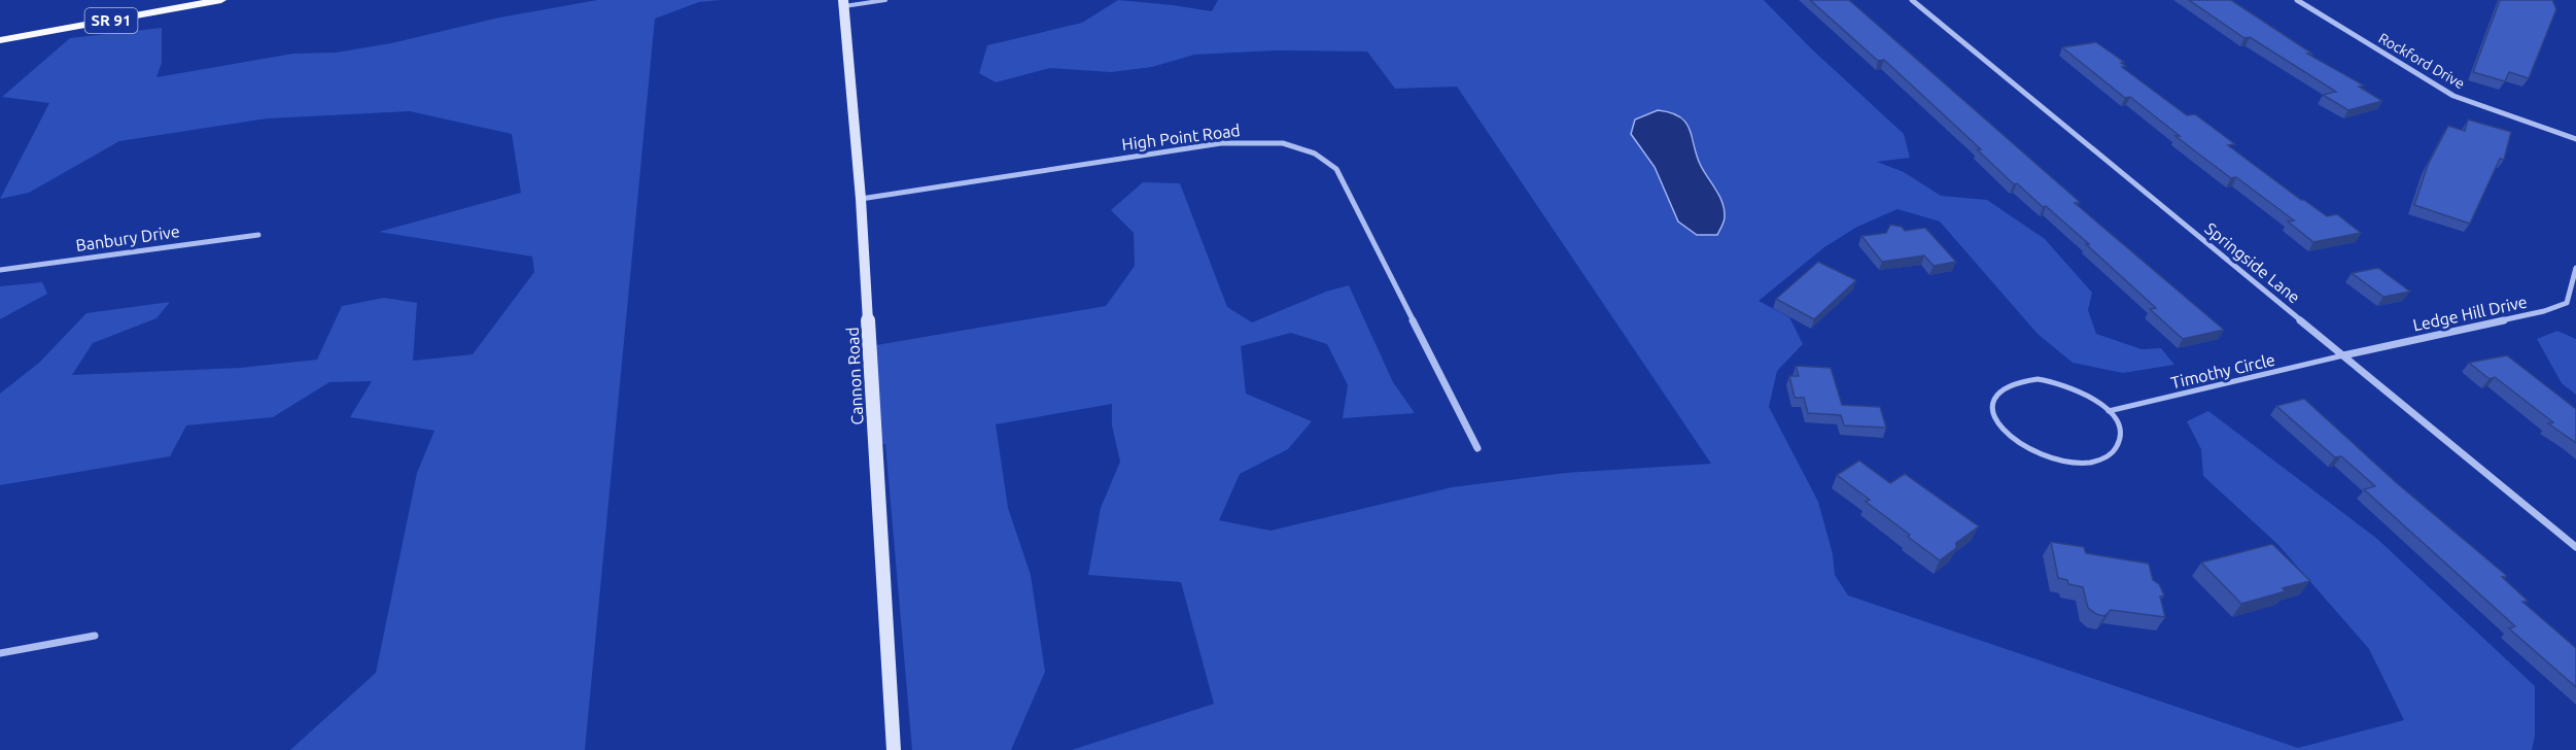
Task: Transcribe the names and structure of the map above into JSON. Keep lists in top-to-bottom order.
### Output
{
  "streets": {
    "main road": ["SR 91", "Cannon Road"],
    "street": [
      "Rockford Drive",
      "High Point Road",
      "Banbury Drive",
      "Springside Lane",
      "Ledge Hill Drive"
    ],
    "lane": ["Timothy Circle"]
  },
  "crossings": [
    ["High Point Road", "Cannon Road"],
    ["Springside Lane", "Ledge Hill Drive"],
    ["Springside Lane", "Timothy Circle"],
    ["Ledge Hill Drive", "Timothy Circle"]
  ]
}
